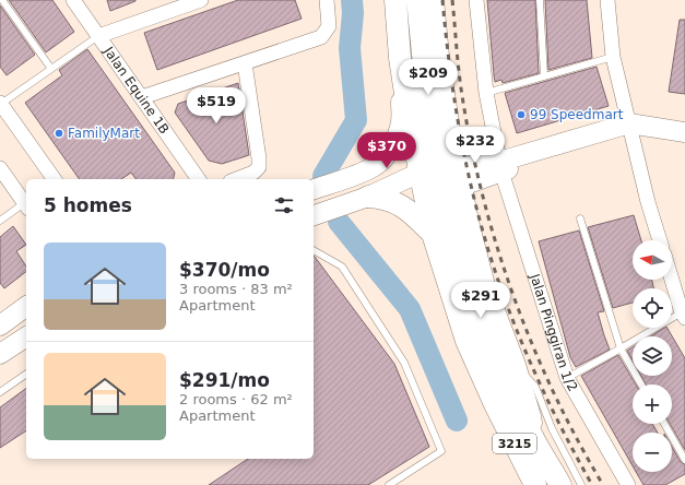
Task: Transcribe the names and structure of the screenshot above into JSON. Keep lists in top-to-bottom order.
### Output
{
  "streets": {
    "main road": ["3215"],
    "street": ["Jalan Equine 1B", "Jalan Pinggiran 1/2"]
  },
  "places": ["99 Speedmart", "FamilyMart"],
  "north": "left",
  "page": {
    "price": [
      "$209",
      "$519",
      "$232",
      "$370",
      "$291"
    ],
    "heading": "5 homes",
    "list": [
      {
        "name": "$370/mo",
        "note": "3 rooms · 83 m² · Apartment"
      },
      {
        "name": "$291/mo",
        "note": "2 rooms · 62 m² · Apartment"
      }
    ],
    "map_buttons": ["+", "−"]
  }
}
